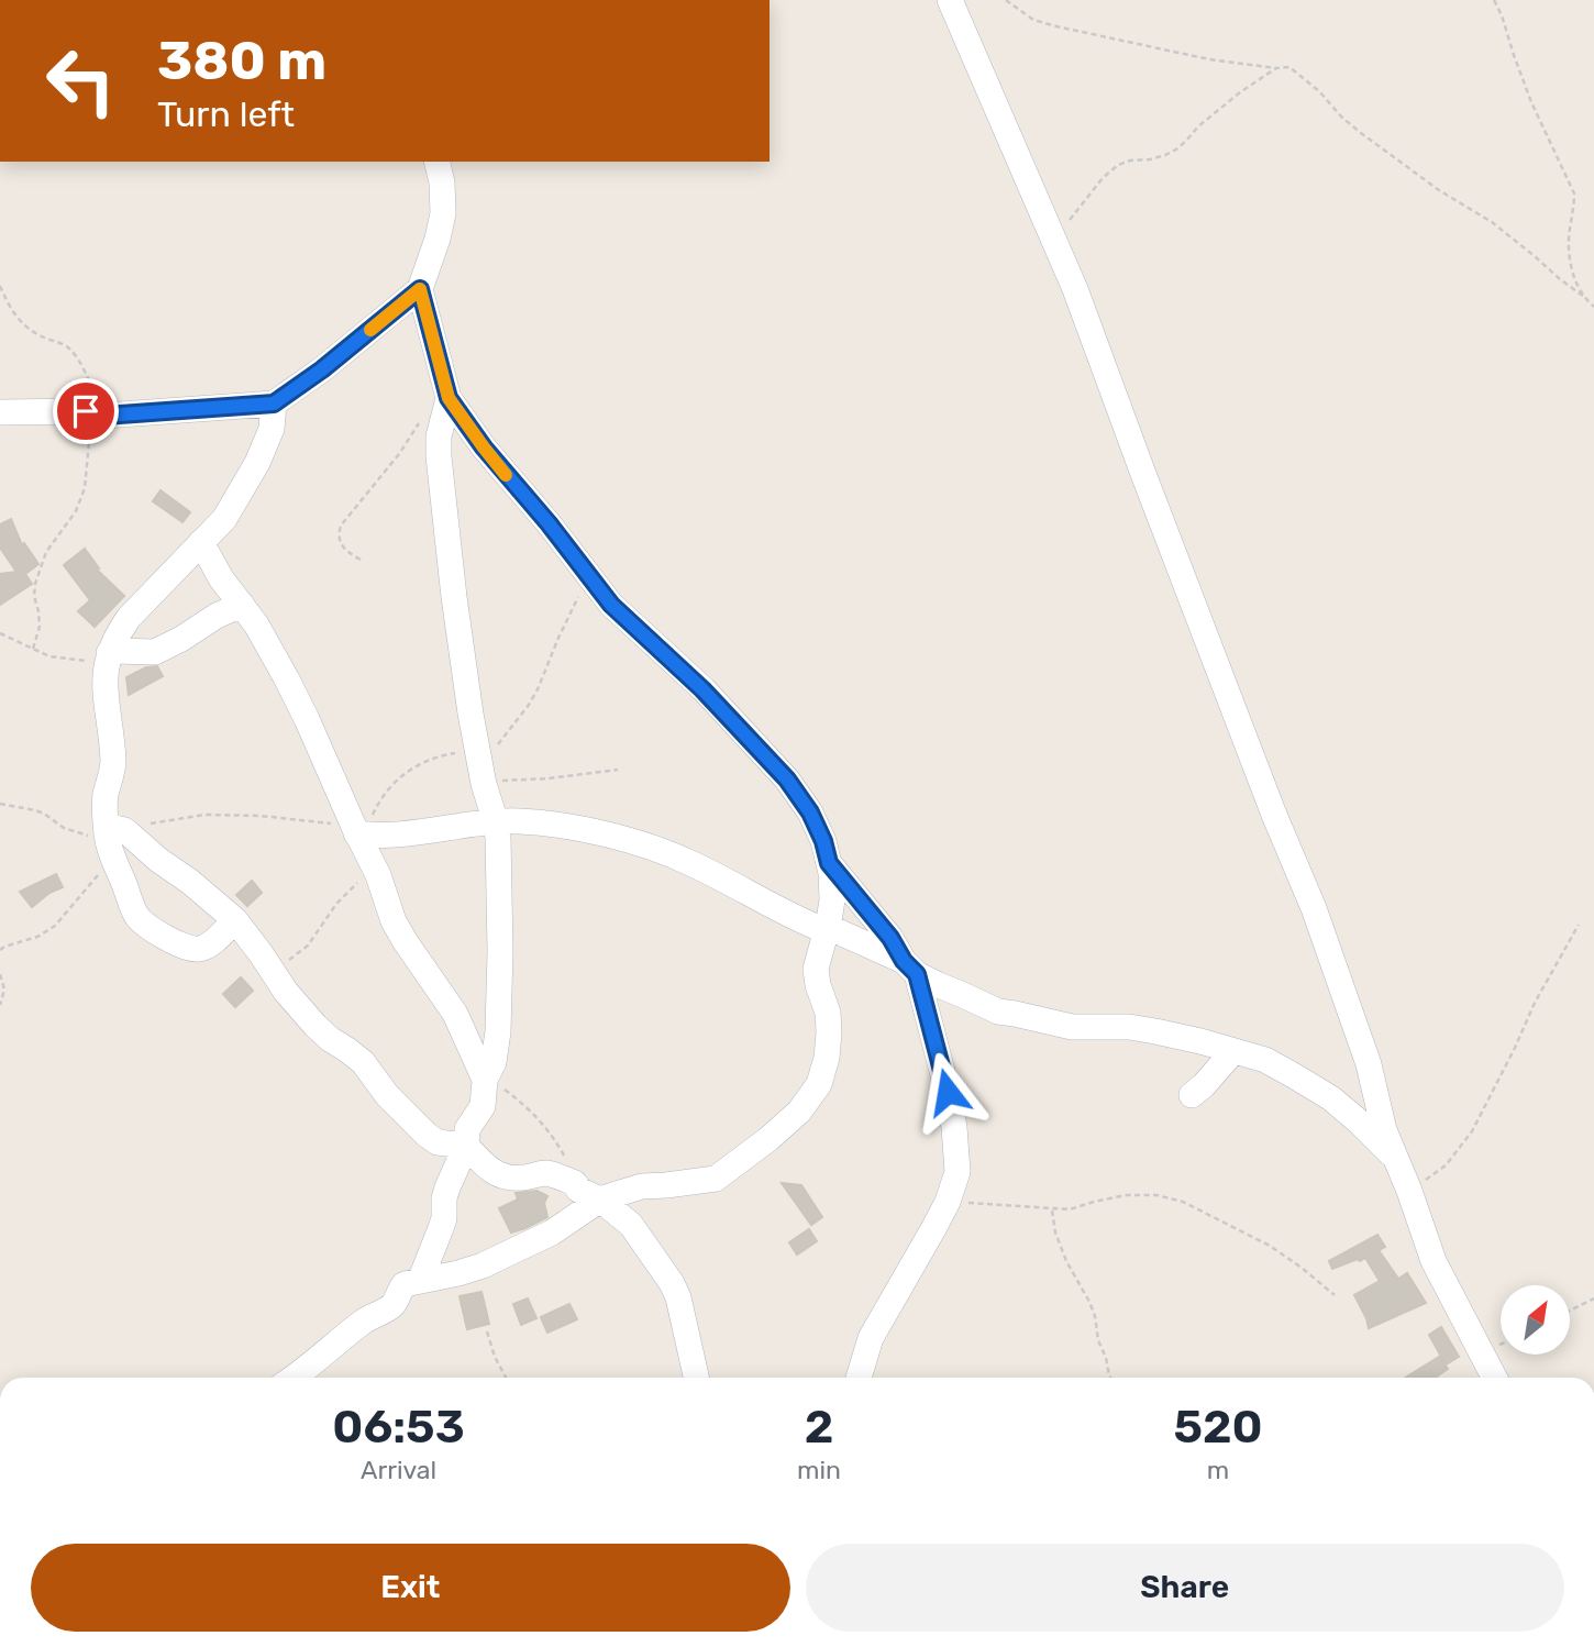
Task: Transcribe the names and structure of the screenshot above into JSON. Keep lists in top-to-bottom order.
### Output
{
  "north": "top right",
  "page": {
    "turn": ["380 m", "Turn left"],
    "eta": [
      "06:53",
      "Arrival",
      "2",
      "min",
      "520",
      "m"
    ],
    "buttons": ["Exit", "Share"]
  }
}
